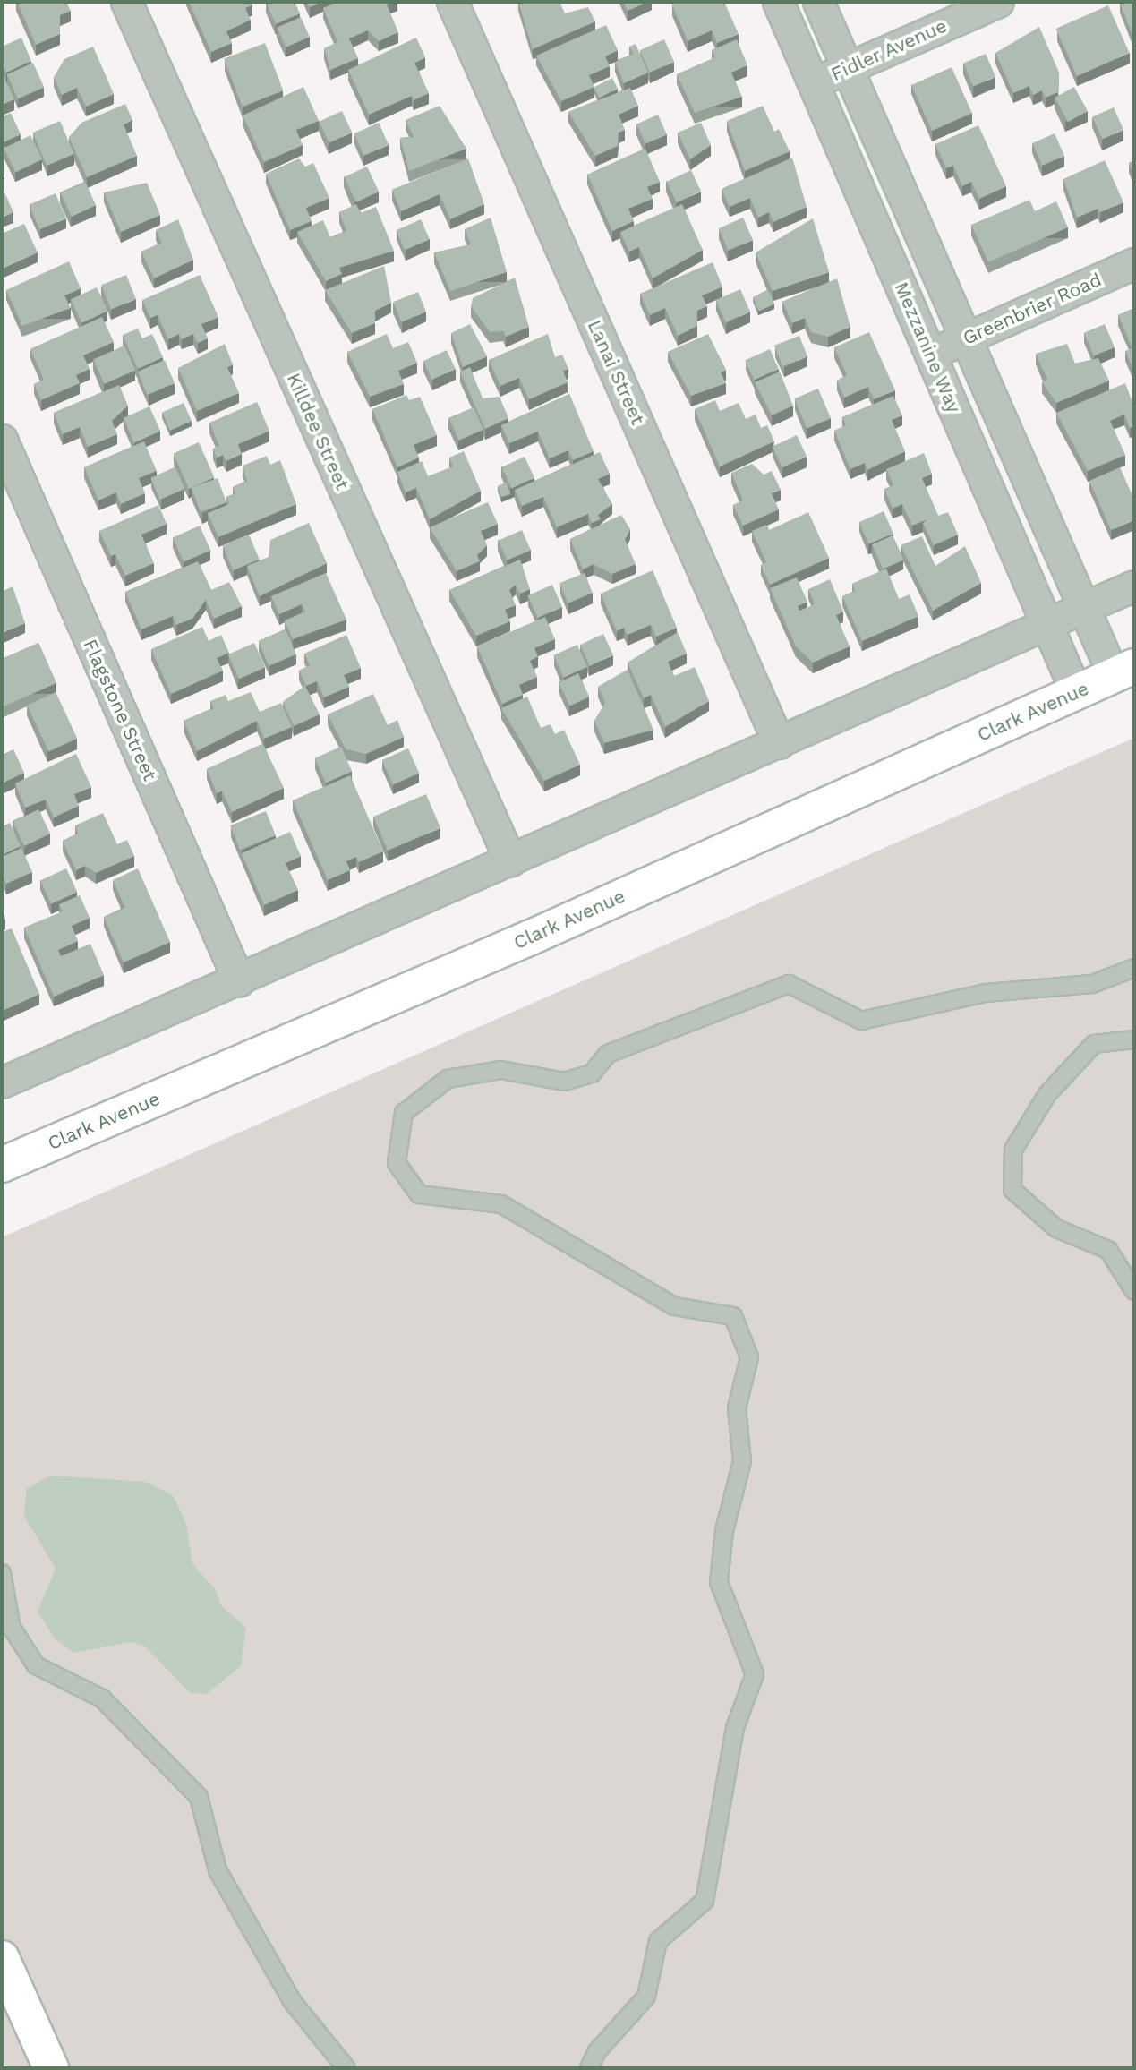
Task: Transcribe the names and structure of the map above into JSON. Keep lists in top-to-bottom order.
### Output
{
  "streets": {
    "main road": ["Clark Avenue"],
    "street": [
      "Fidler Avenue",
      "Greenbrier Road",
      "Mezzanine Way",
      "Lanai Street",
      "Killdee Street",
      "Flagstone Street"
    ]
  },
  "crossings": [
    ["Fidler Avenue", "Mezzanine Way"],
    ["Greenbrier Road", "Mezzanine Way"],
    ["Mezzanine Way", "Clark Avenue"]
  ]
}
